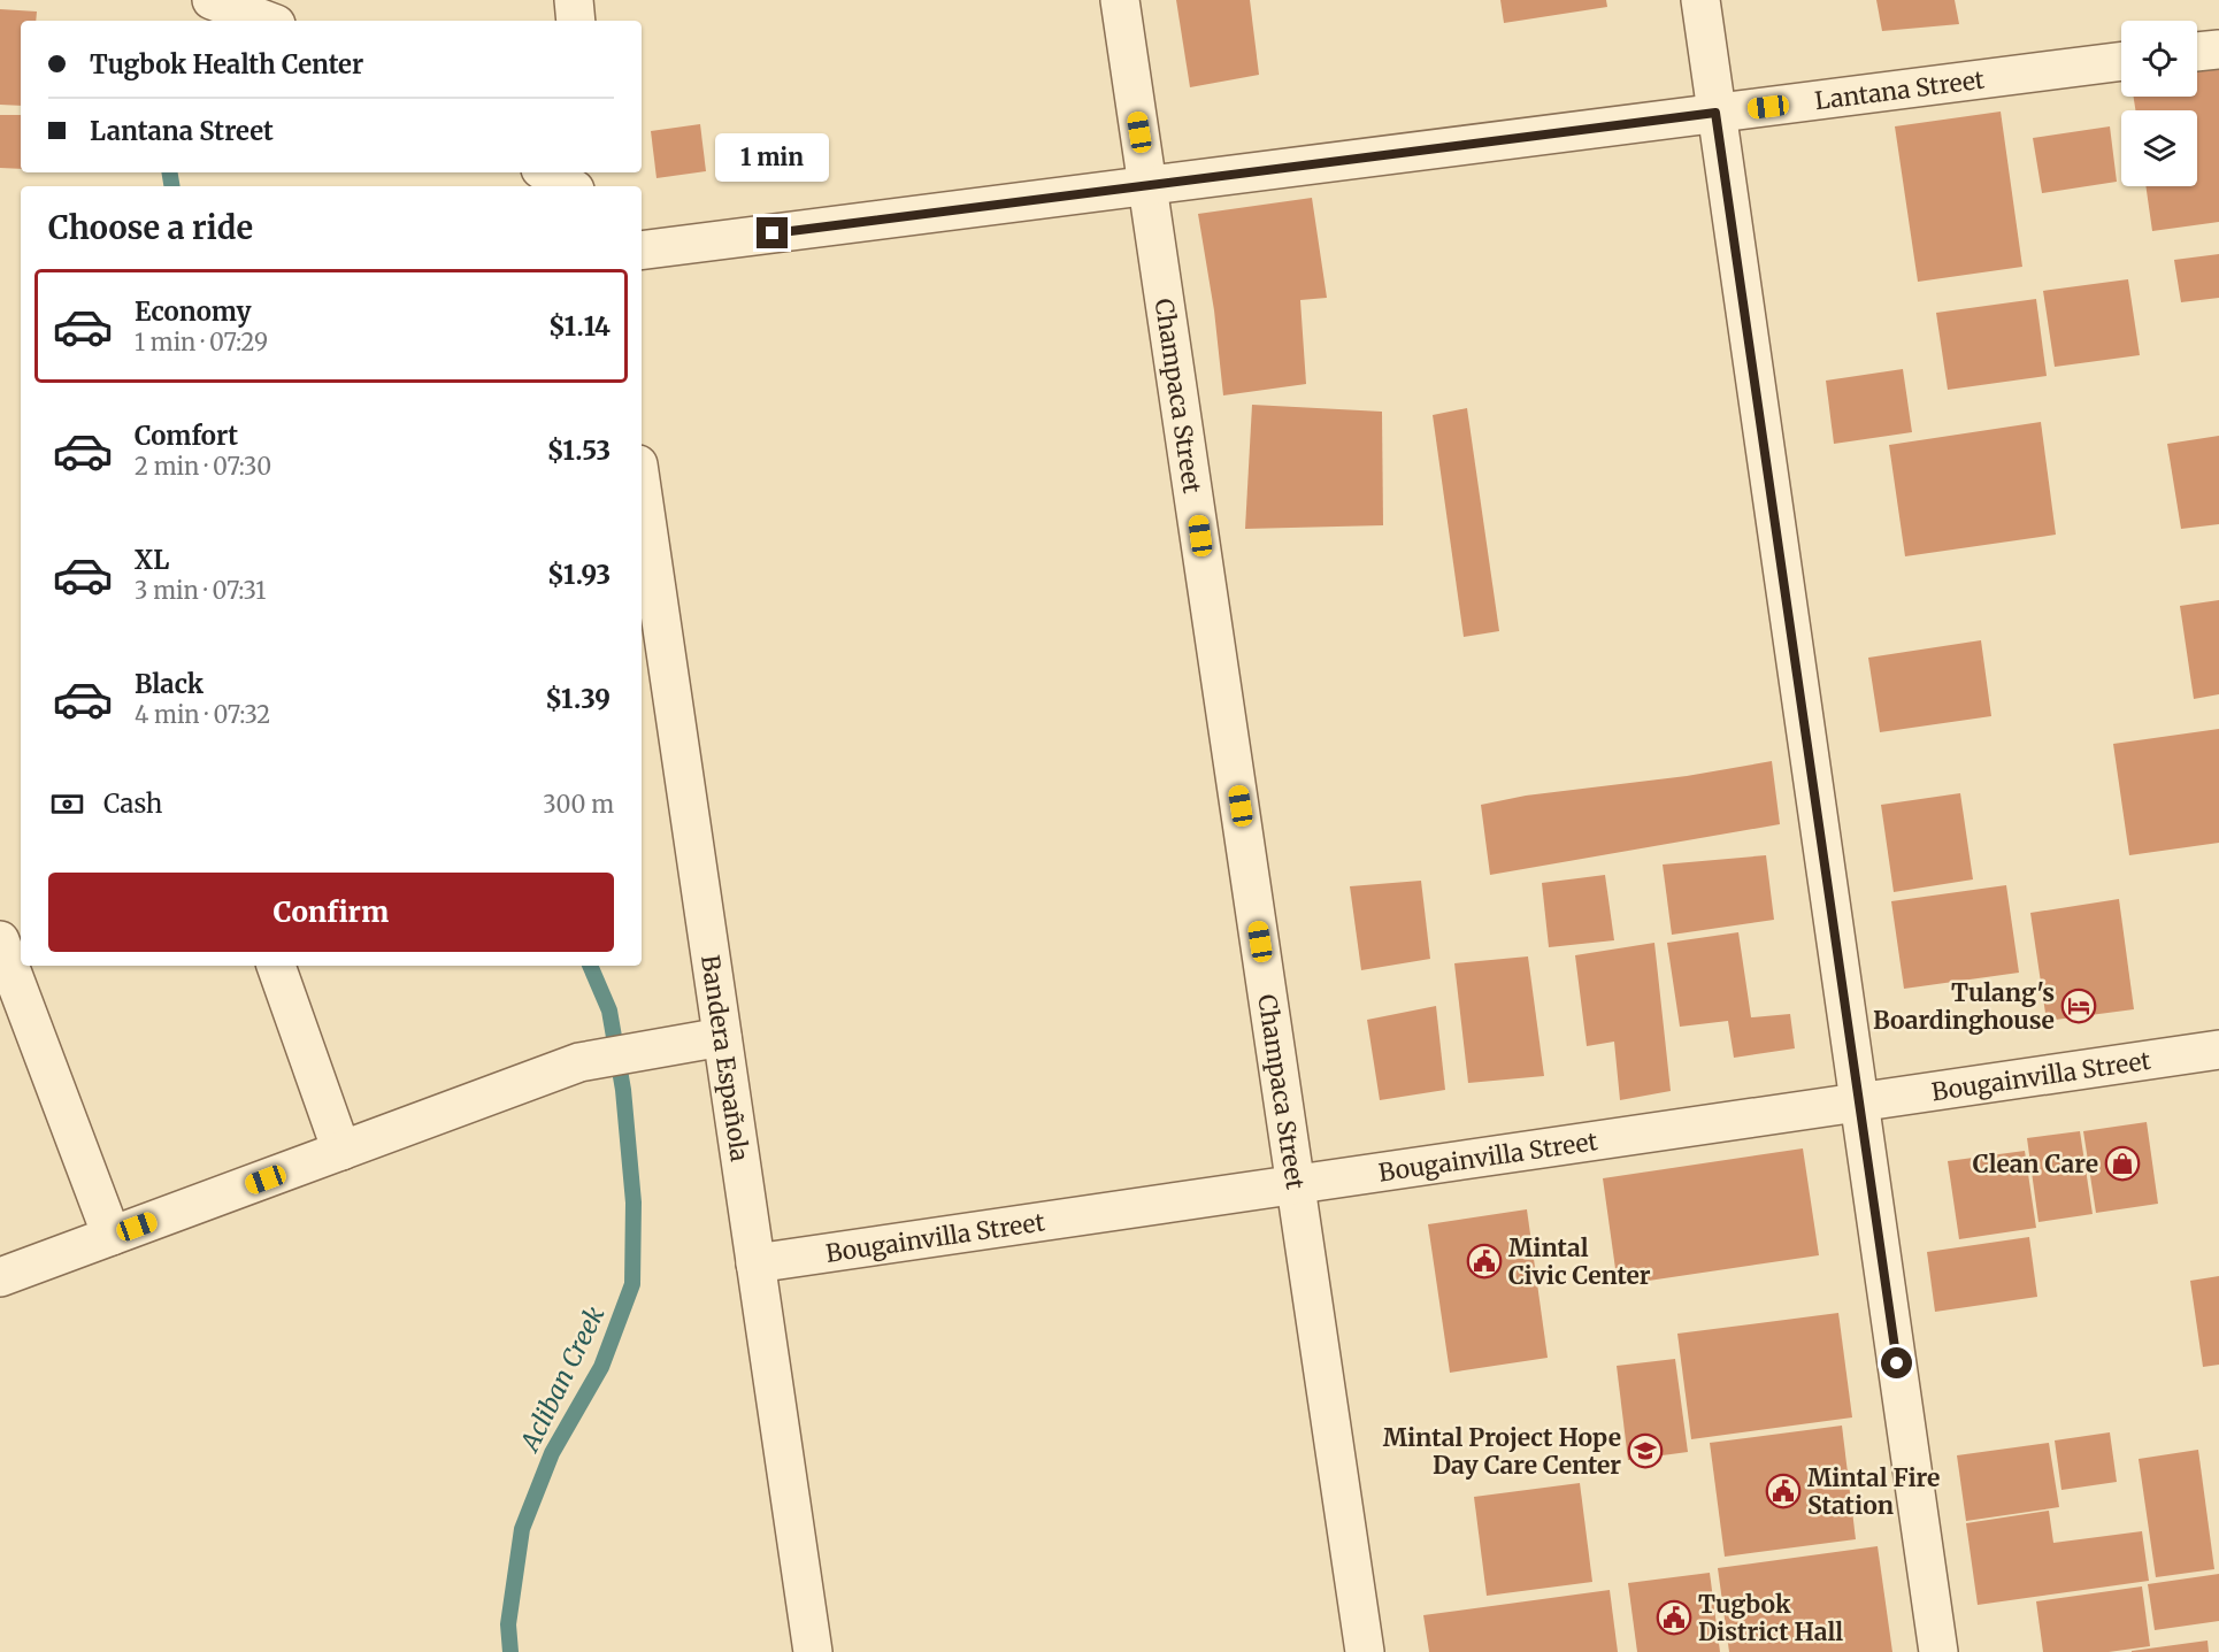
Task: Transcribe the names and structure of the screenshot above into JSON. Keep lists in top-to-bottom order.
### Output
{
  "streets": {
    "street": [
      "Lantana Street",
      "Champaca Street",
      "Bandera Española",
      "Bougainvilla Street"
    ]
  },
  "crossings": [
    ["Lantana Street", "Champaca Street"],
    ["Champaca Street", "Bougainvilla Street"],
    ["Bandera Española", "Bougainvilla Street"]
  ],
  "water": ["Acliban Creek"],
  "places": {
    "hotel": ["Tulang's Boardinghouse"],
    "shop": ["Clean Care"],
    "public building": ["Mintal Civic Center", "Mintal Fire Station", "Tugbok District Hall"],
    "school or university": ["Mintal Project Hope Day Care Center"]
  },
  "page": {
    "banner": ["Tugbok Health Center", "Lantana Street"],
    "bubble": "1 min",
    "heading": "Choose a ride",
    "list": [
      {
        "name": "Economy",
        "note": "1 min · 07:29",
        "value": "$1.14"
      },
      {
        "name": "Comfort",
        "note": "2 min · 07:30",
        "value": "$1.53"
      },
      {
        "name": "XL",
        "note": "3 min · 07:31",
        "value": "$1.93"
      },
      {
        "name": "Black",
        "note": "4 min · 07:32",
        "value": "$1.39"
      }
    ],
    "pay": ["Cash", "300 m"],
    "buttons": "Confirm"
  }
}
